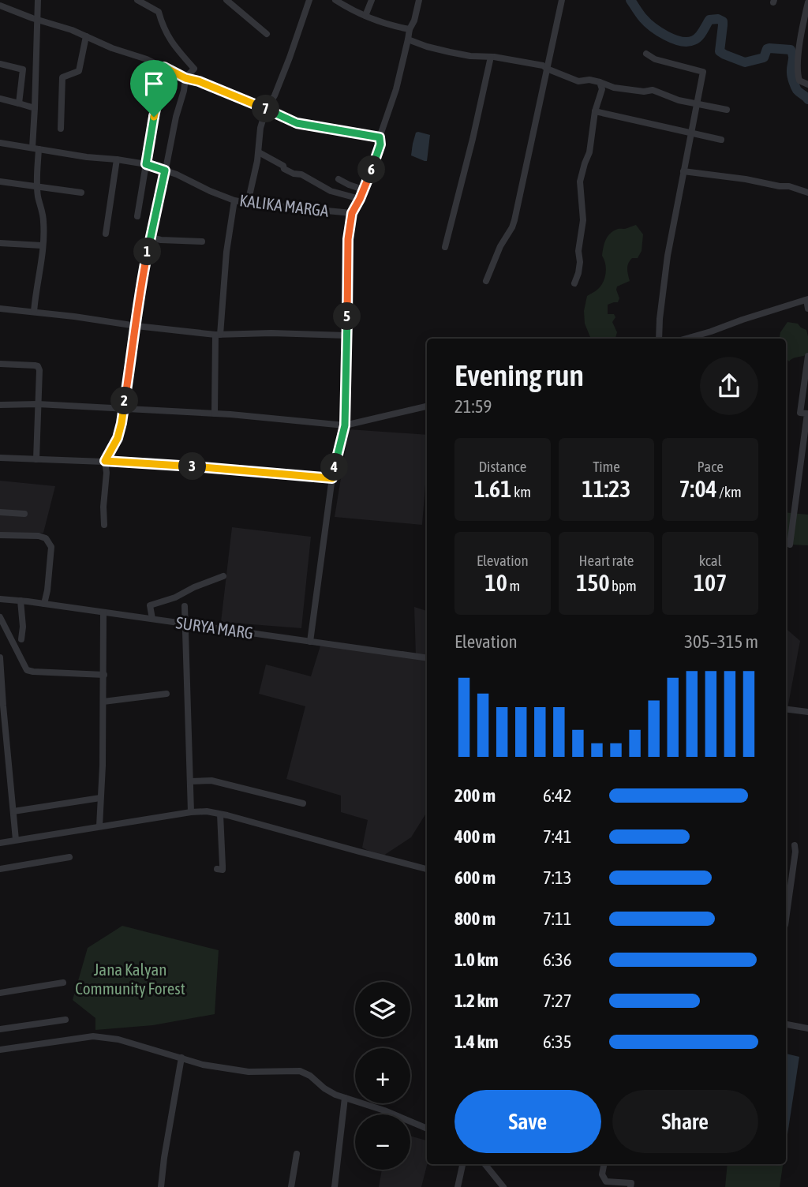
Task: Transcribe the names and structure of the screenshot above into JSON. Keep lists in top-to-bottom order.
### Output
{
  "streets": {
    "street": ["KALIKA MARGA", "SURYA MARG"]
  },
  "parks": ["Jana Kalyan Community Forest"],
  "page": {
    "pins": [
      "7",
      "6",
      "1",
      "5",
      "2",
      "3",
      "4"
    ],
    "heading": ["Evening run", "21:59"],
    "stats": [
      ["Distance", "1.61 km"],
      ["Time", "11:23"],
      ["Pace", "7:04 /km"],
      ["Elevation", "10 m"],
      ["Heart rate", "150 bpm"],
      ["kcal", "107"]
    ],
    "chart": ["Elevation", "305–315 m"],
    "list": [
      {
        "name": "200 m",
        "note": "6:42"
      },
      {
        "name": "400 m",
        "note": "7:41"
      },
      {
        "name": "600 m",
        "note": "7:13"
      },
      {
        "name": "800 m",
        "note": "7:11"
      },
      {
        "name": "1.0 km",
        "note": "6:36"
      },
      {
        "name": "1.2 km",
        "note": "7:27"
      },
      {
        "name": "1.4 km",
        "note": "6:35"
      }
    ],
    "map_buttons": ["+", "−"],
    "buttons": ["Save", "Share"]
  }
}
